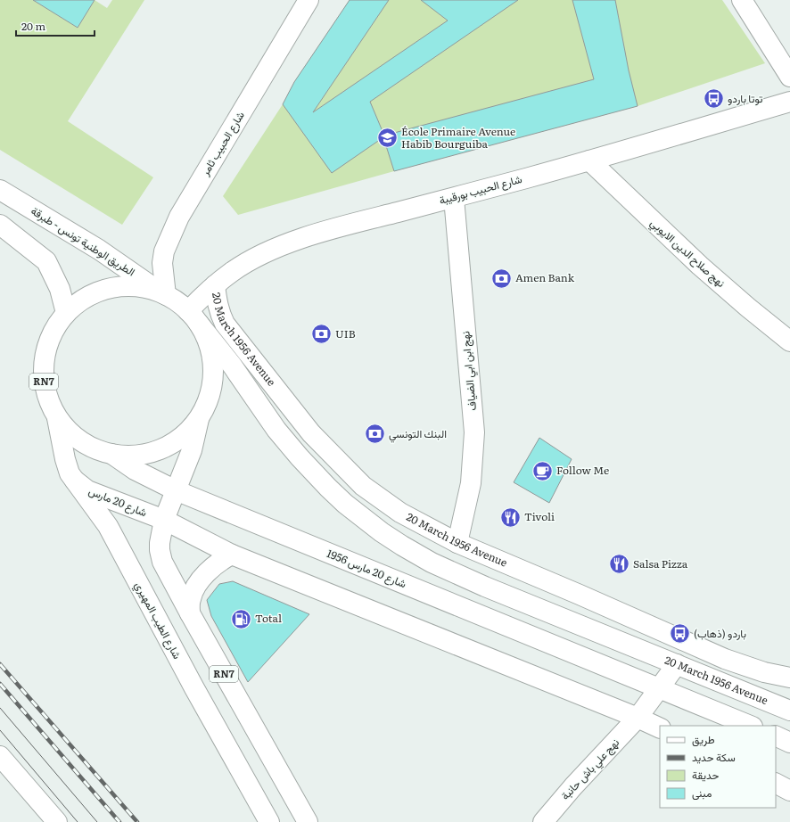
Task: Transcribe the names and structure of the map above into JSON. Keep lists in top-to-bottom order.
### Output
{
  "streets": {
    "main road": [
      "شارع الحبيب ثامر",
      "شارع الحبيب بورقيبة",
      "الطريق الوطنية تونس - طبرقة",
      "نهج صلاح الدين الايوبي",
      "20 March 1956 Avenue",
      "نهج ابن ابي الضياف",
      "RN7",
      "شارع 20 مارس",
      "شارع 20 مارس 1956",
      "شارع الطيب المهيري",
      "نهج علي باش حانبة"
    ]
  },
  "crossings": [
    ["شارع الحبيب ثامر", "الطريق الوطنية تونس - طبرقة"],
    ["شارع الحبيب ثامر", "RN7"],
    ["شارع الحبيب بورقيبة", "نهج صلاح الدين الايوبي"],
    ["شارع الحبيب بورقيبة", "20 March 1956 Avenue"],
    ["شارع الحبيب بورقيبة", "نهج ابن ابي الضياف"],
    ["شارع الحبيب بورقيبة", "RN7"],
    ["الطريق الوطنية تونس - طبرقة", "RN7"],
    ["20 March 1956 Avenue", "نهج ابن ابي الضياف"],
    ["20 March 1956 Avenue", "نهج علي باش حانبة"],
    ["RN7", "شارع 20 مارس"],
    ["RN7", "شارع 20 مارس 1956"],
    ["RN7", "شارع الطيب المهيري"],
    ["شارع 20 مارس", "شارع الطيب المهيري"],
    ["شارع 20 مارس 1956", "نهج علي باش حانبة"]
  ],
  "places": {
    "bus stop": ["توتا باردو", "باردو (ذهاب)"],
    "school or university": ["École Primaire Avenue Habib Bourguiba"],
    "bank": ["Amen Bank", "UIB", "البنك التونسي"],
    "cafe": ["Follow Me"],
    "restaurant": ["Tivoli", "Salsa Pizza"],
    "fuel station": ["Total"]
  },
  "legend": [
    "طريق",
    "سكة حديد",
    "حديقة",
    "مبنى"
  ],
  "scale_bar": "20 m"
}
